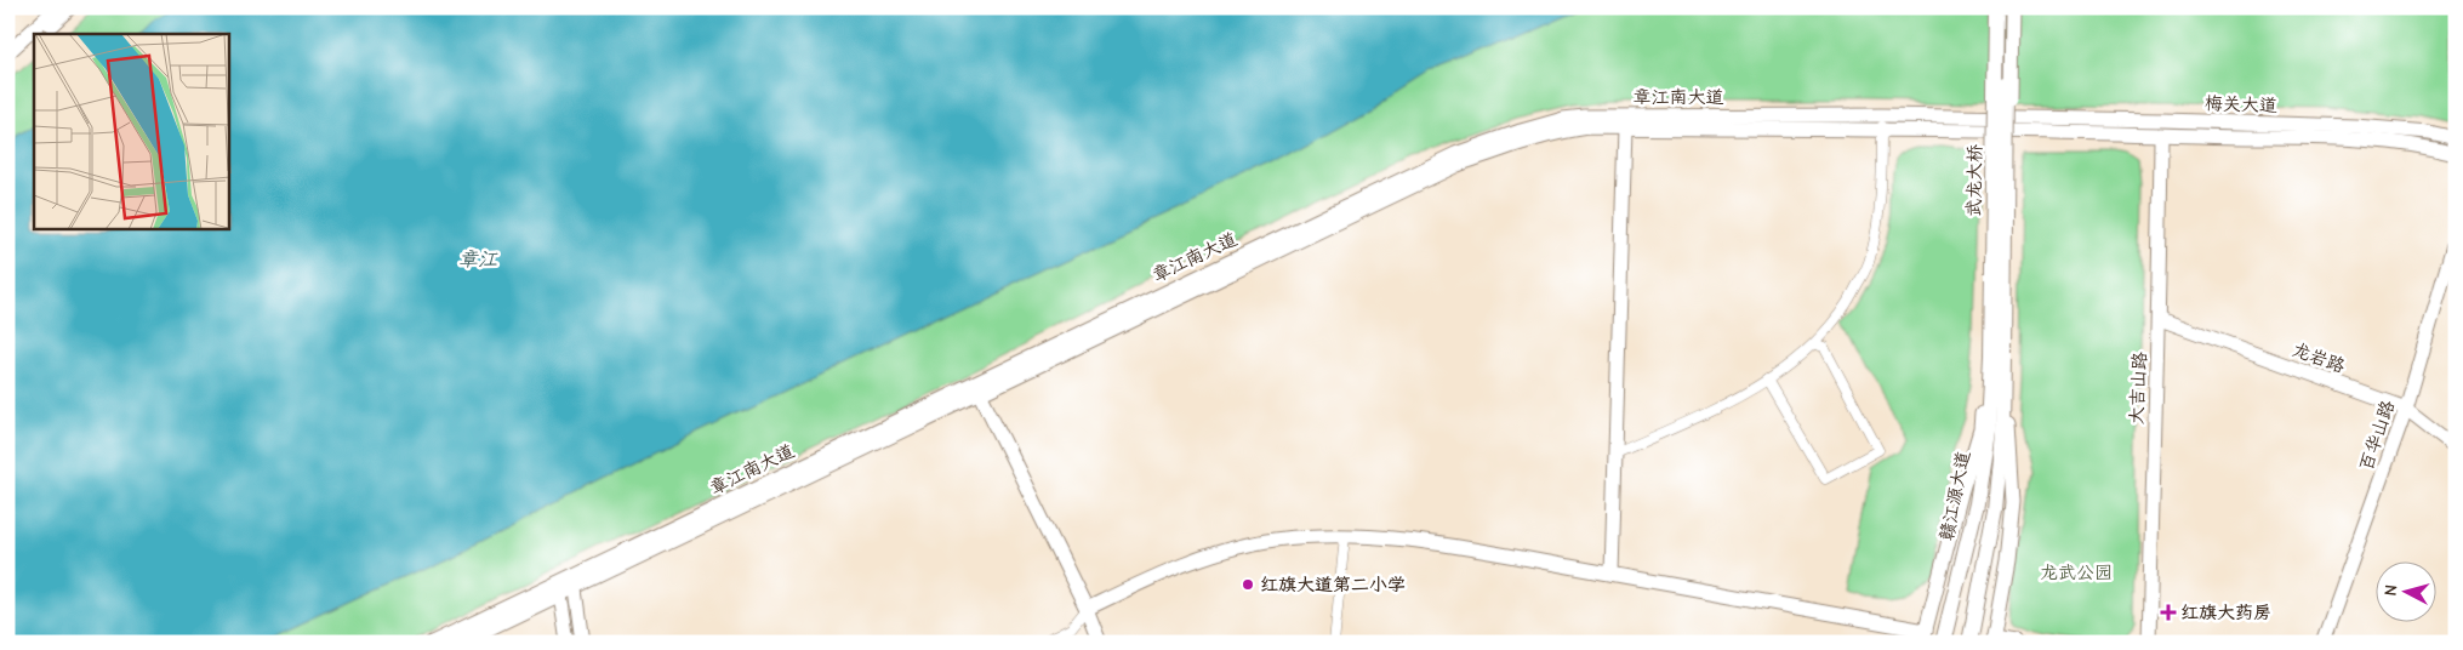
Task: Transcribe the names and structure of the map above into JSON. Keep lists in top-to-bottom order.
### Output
{
  "streets": {
    "main road": ["武龙大桥", "赣江源大道"],
    "street": [
      "章江南大道",
      "梅关大道",
      "龙岩路",
      "大吉山路",
      "百华山路"
    ]
  },
  "crossings": [
    ["章江南大道", "梅关大道"],
    ["梅关大道", "大吉山路"],
    ["武龙大桥", "赣江源大道"],
    ["龙岩路", "大吉山路"],
    ["龙岩路", "百华山路"]
  ],
  "water": ["章江"],
  "parks": ["龙武公园"],
  "places": {
    "other": ["红旗大道第二小学"],
    "health": ["红旗大药房"]
  },
  "north": "left"
}
